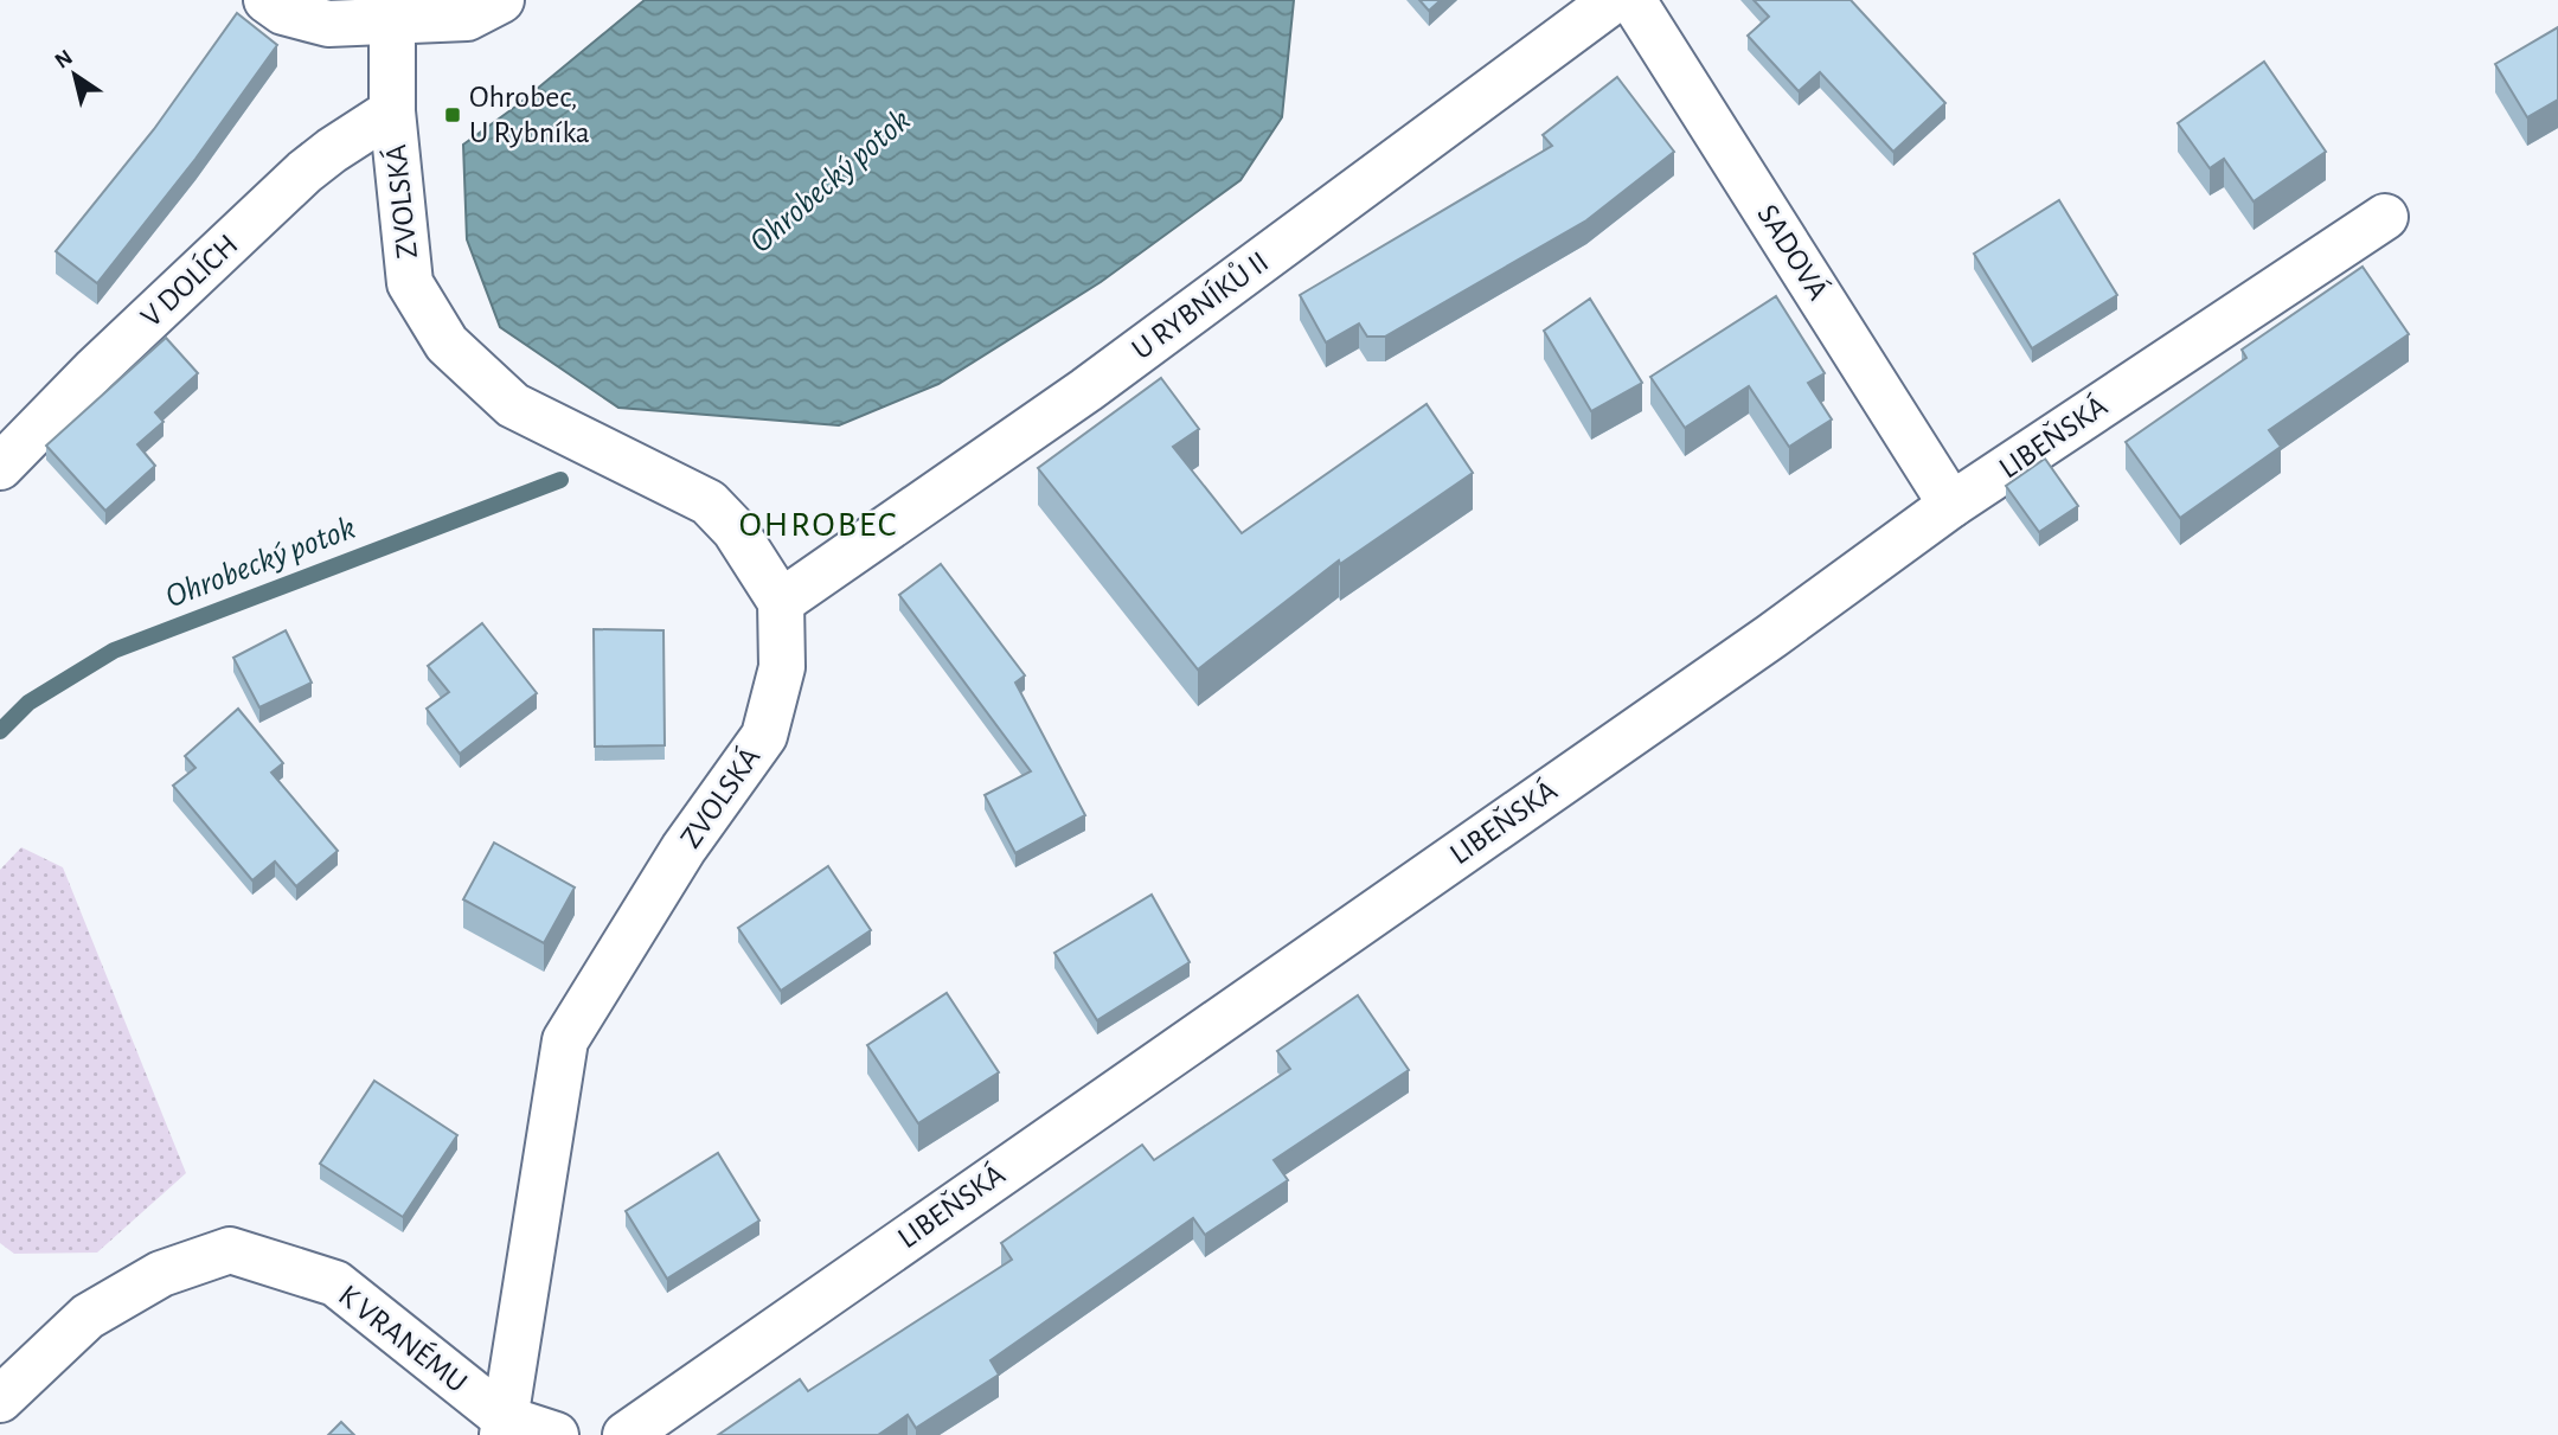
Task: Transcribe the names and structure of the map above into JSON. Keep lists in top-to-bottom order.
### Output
{
  "streets": {
    "street": [
      "ZVOLSKÁ",
      "SADOVÁ",
      "V DOLÍCH",
      "U RYBNÍKŮ II",
      "LIBEŇSKÁ",
      "K VRANÉMU"
    ]
  },
  "crossings": [
    ["ZVOLSKÁ", "V DOLÍCH"],
    ["ZVOLSKÁ", "U RYBNÍKŮ II"],
    ["ZVOLSKÁ", "K VRANÉMU"],
    ["SADOVÁ", "LIBEŇSKÁ"]
  ],
  "districts": ["OHROBEC"],
  "water": ["Ohrobecký potok"],
  "places": {
    "transit": ["Ohrobec, U Rybníka"]
  },
  "north": "top left"
}
